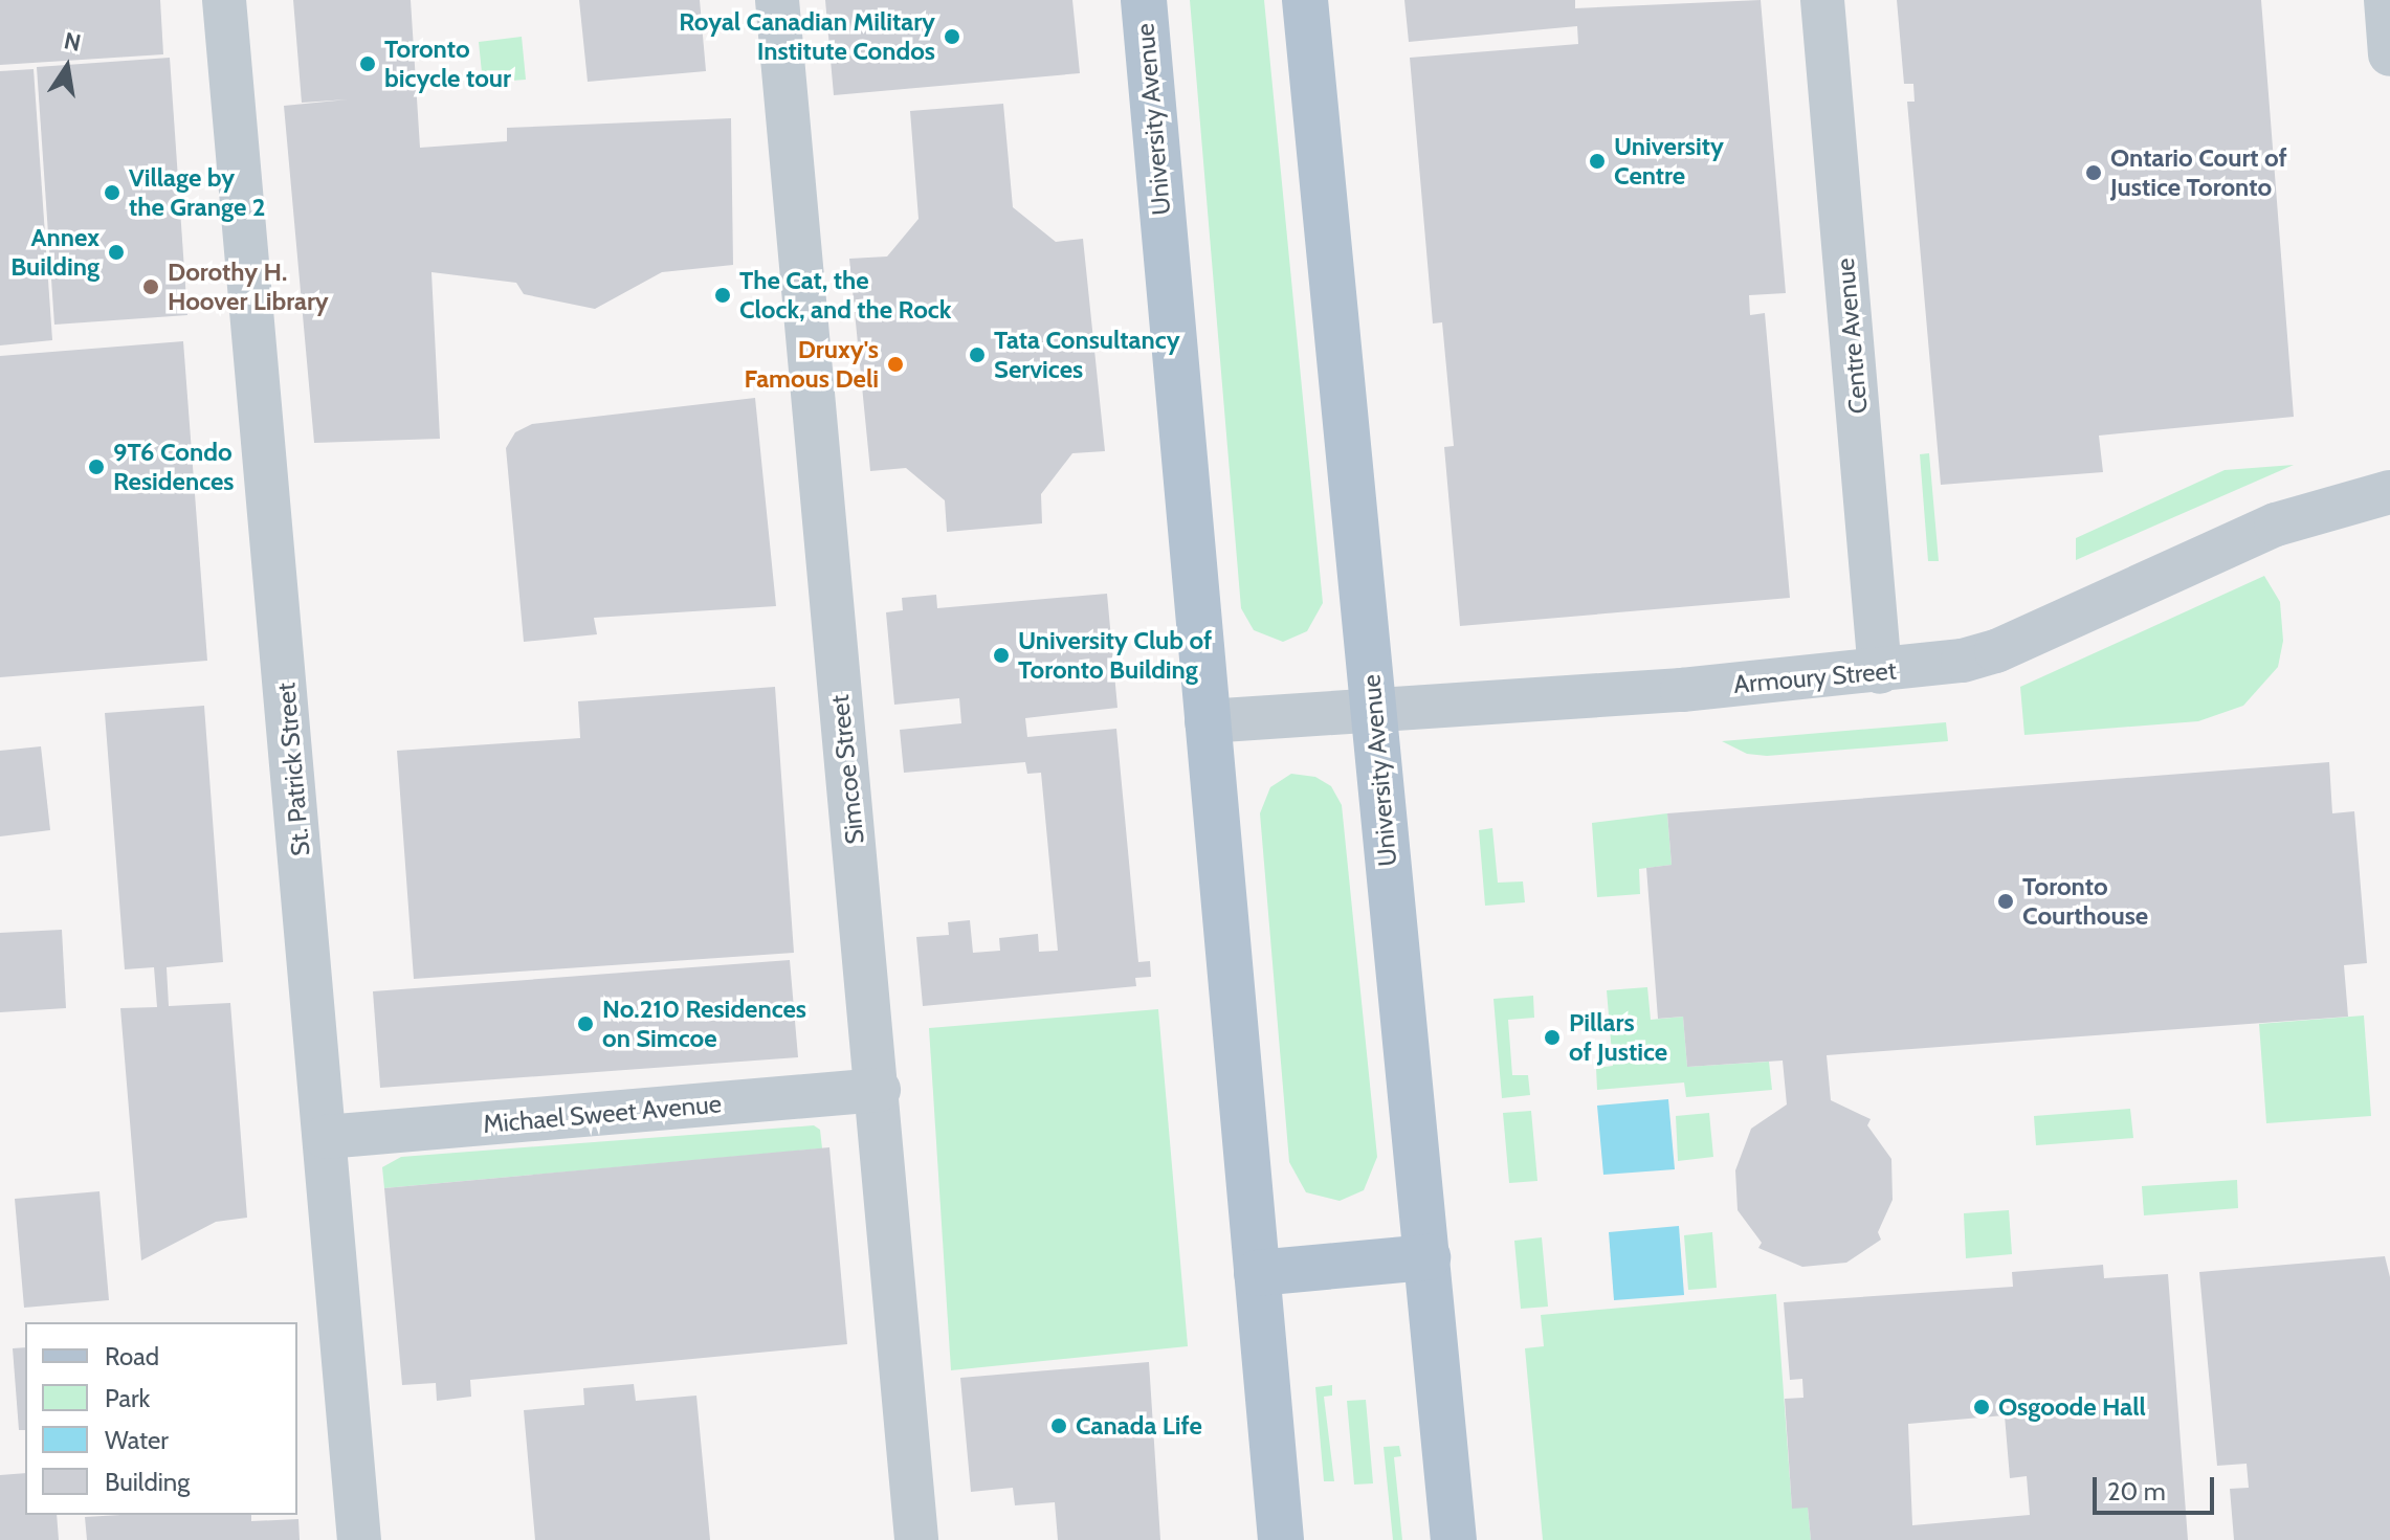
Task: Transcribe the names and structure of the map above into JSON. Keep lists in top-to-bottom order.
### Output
{
  "streets": {
    "main road": ["University Avenue"],
    "street": [
      "Centre Avenue",
      "Armoury Street",
      "St. Patrick Street",
      "Simcoe Street",
      "Michael Sweet Avenue"
    ]
  },
  "crossings": [
    ["University Avenue", "Armoury Street"],
    ["Centre Avenue", "Armoury Street"],
    ["St. Patrick Street", "Michael Sweet Avenue"],
    ["Simcoe Street", "Michael Sweet Avenue"]
  ],
  "places": [
    "Royal Canadian Military Institute Condos",
    "Toronto bicycle tour",
    "University Centre",
    "Ontario Court of Justice Toronto",
    "Village by the Grange 2",
    "Annex Building",
    "Dorothy H. Hoover Library",
    "The Cat, the Clock, and the Rock",
    "Tata Consultancy Services",
    "Druxy's Famous Deli",
    "9T6 Condo Residences",
    "University Club of Toronto Building",
    "Toronto Courthouse",
    "No.210 Residences on Simcoe",
    "Pillars of Justice",
    "Osgoode Hall",
    "Canada Life"
  ],
  "legend": [
    "Road",
    "Park",
    "Water",
    "Building"
  ],
  "scale_bar": "20 m",
  "north": "top"
}
